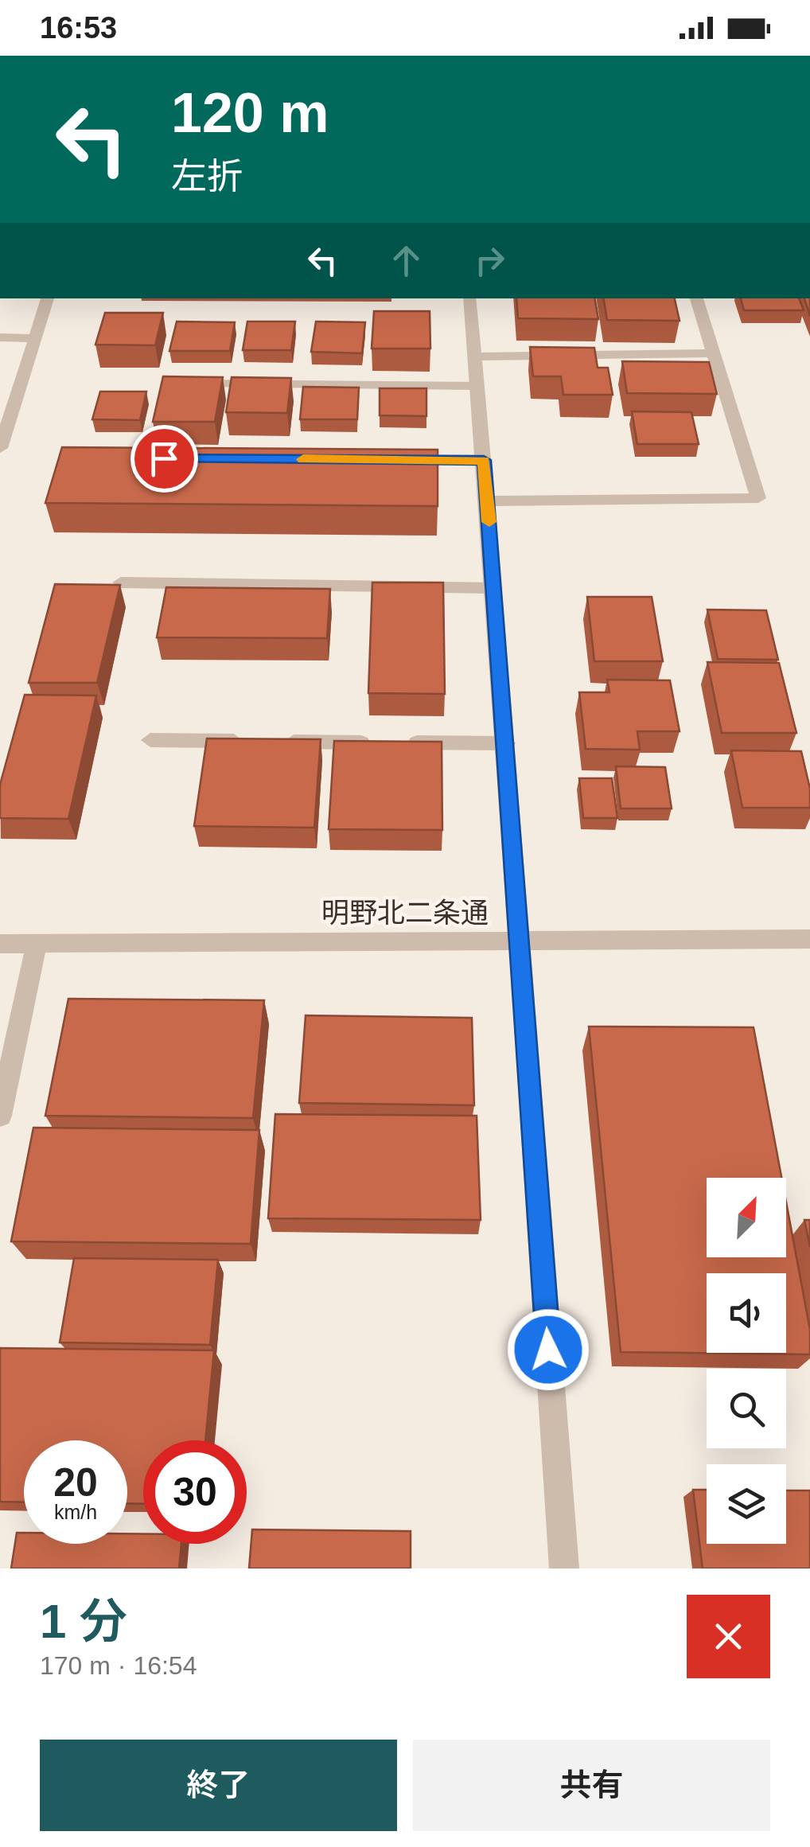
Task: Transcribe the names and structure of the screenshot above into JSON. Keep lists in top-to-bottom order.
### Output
{
  "streets": {
    "street": ["明野北二条通"]
  },
  "north": "top right",
  "page": {
    "status": "16:53",
    "turn": ["120 m", "左折"],
    "speed": "20 km/h",
    "limit": "30",
    "heading": ["1 分", "170 m · 16:54"],
    "buttons": ["終了", "共有"]
  }
}
